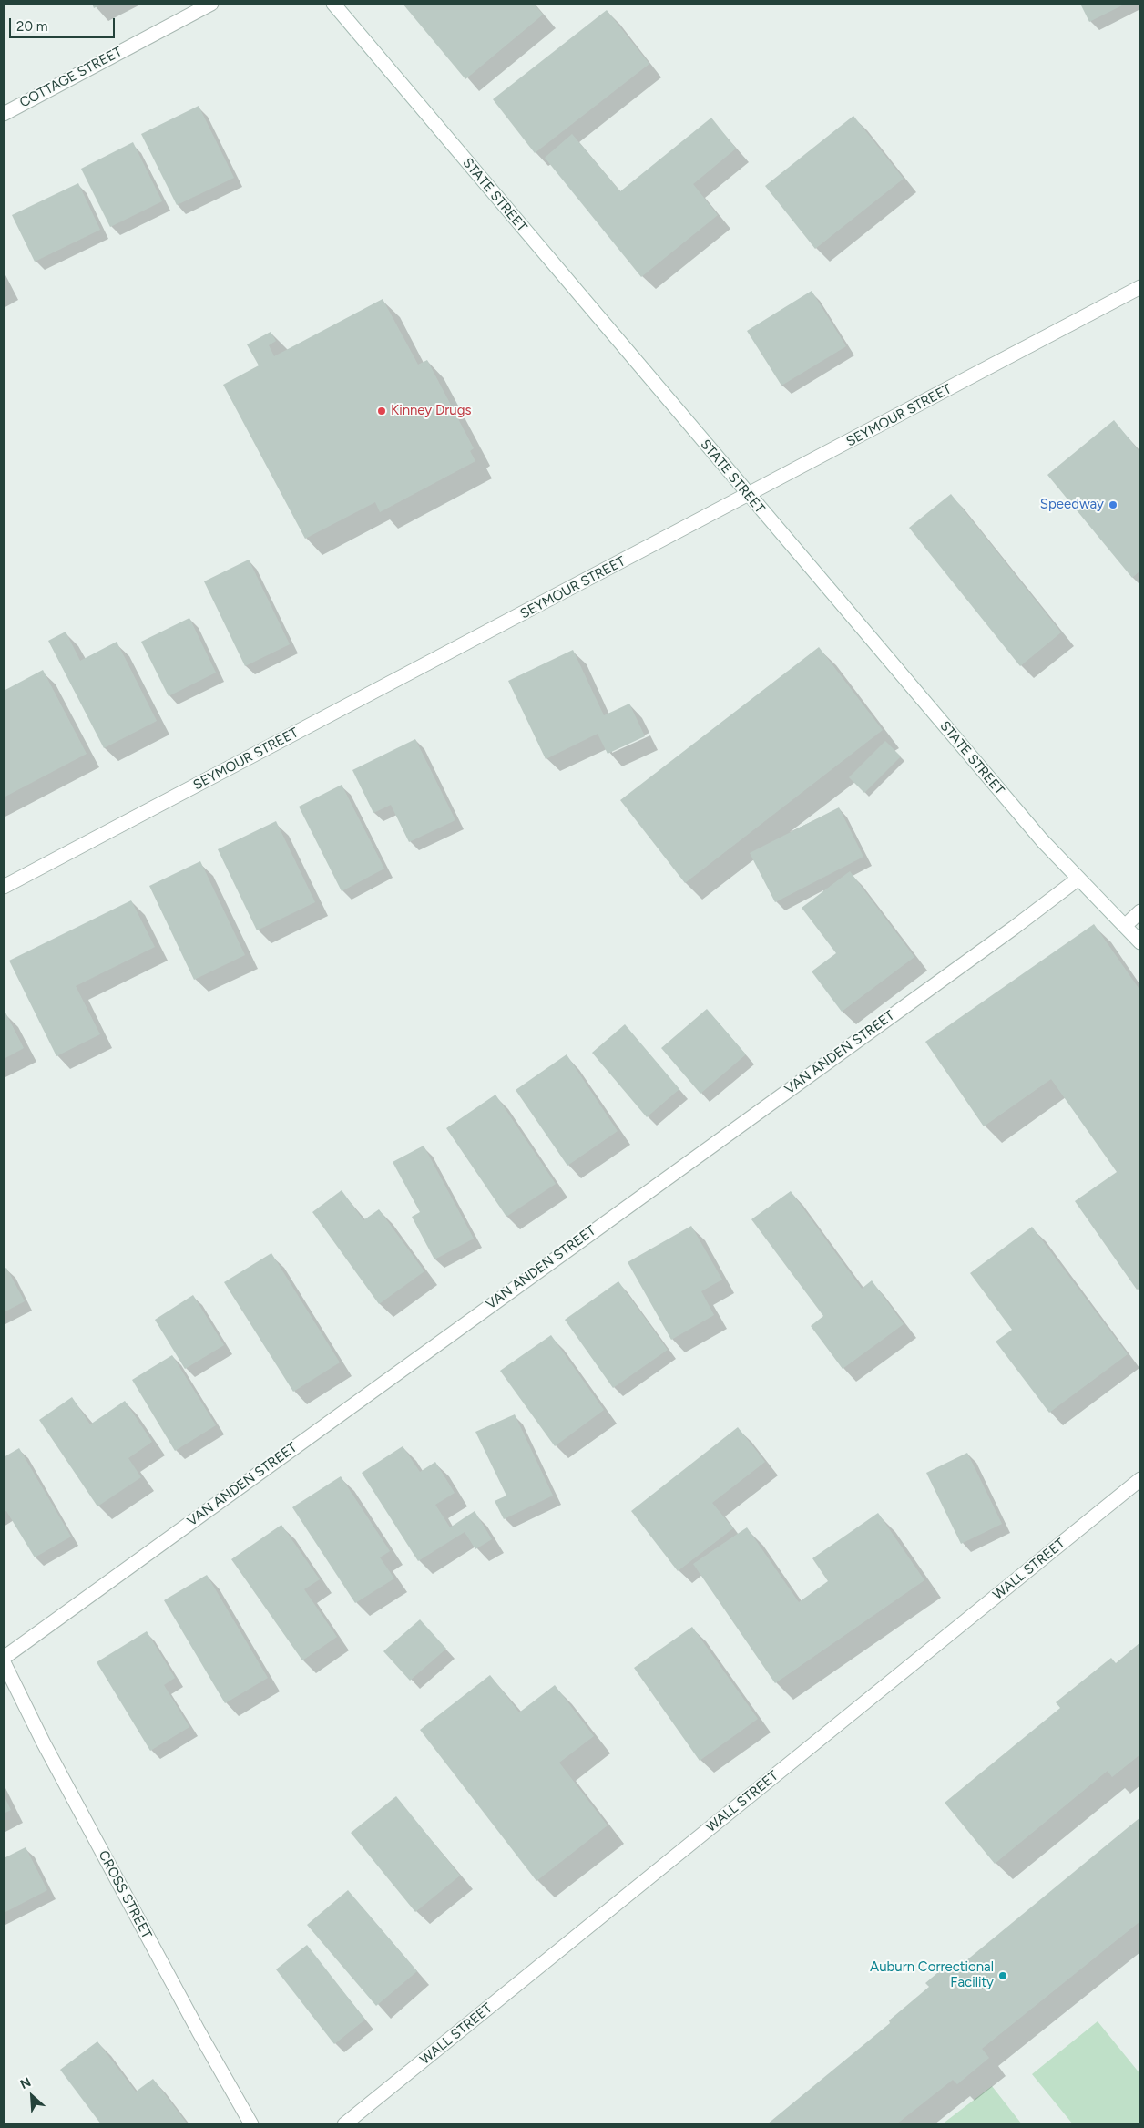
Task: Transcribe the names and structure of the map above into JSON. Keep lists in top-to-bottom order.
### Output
{
  "streets": {
    "street": [
      "COTTAGE STREET",
      "STATE STREET",
      "SEYMOUR STREET",
      "VAN ANDEN STREET",
      "WALL STREET",
      "CROSS STREET"
    ]
  },
  "crossings": [
    ["STATE STREET", "SEYMOUR STREET"],
    ["STATE STREET", "VAN ANDEN STREET"]
  ],
  "places": ["Kinney Drugs", "Speedway", "Auburn Correctional Facility"],
  "scale_bar": "20 m",
  "north": "top left"
}
